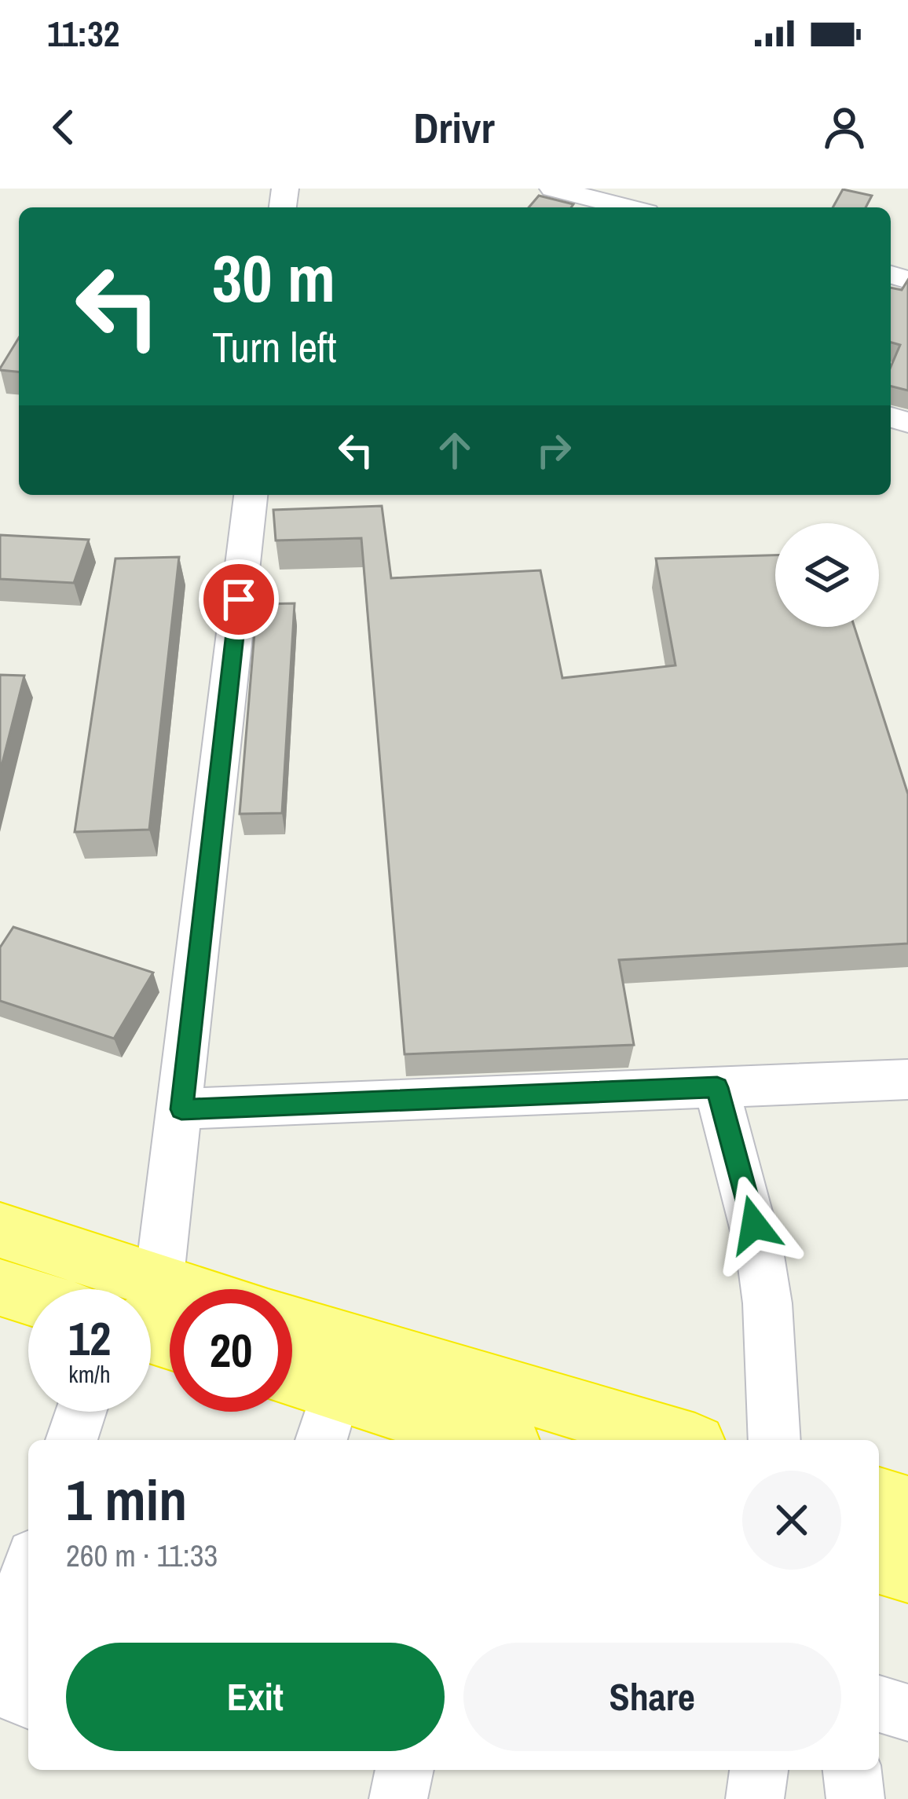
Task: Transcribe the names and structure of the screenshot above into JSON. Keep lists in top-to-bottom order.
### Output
{
  "page": {
    "status": "11:32",
    "header": "Drivr",
    "turn": ["30 m", "Turn left"],
    "speed": "12 km/h",
    "limit": "20",
    "heading": ["1 min", "260 m · 11:33"],
    "buttons": ["Exit", "Share"]
  }
}
